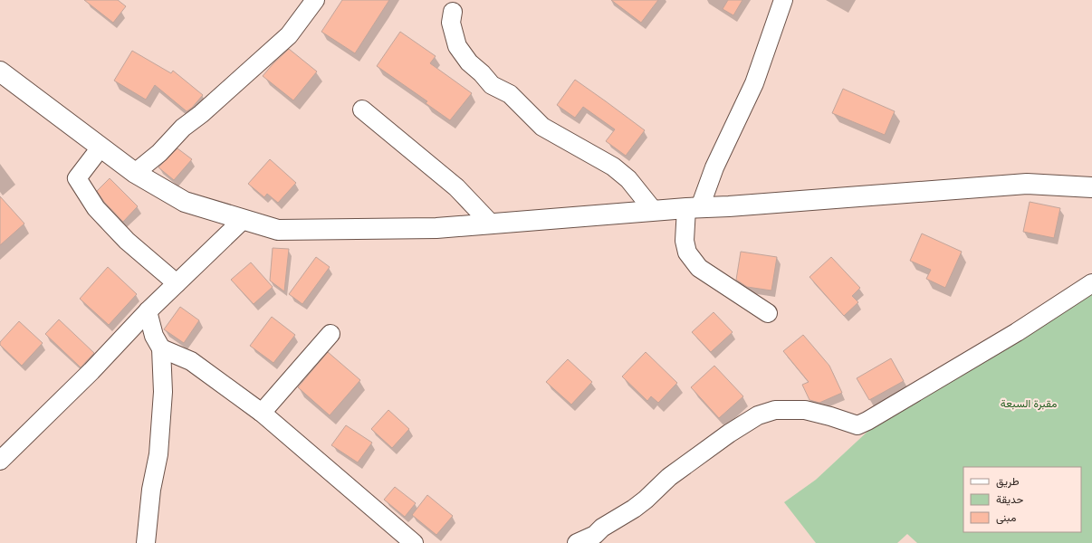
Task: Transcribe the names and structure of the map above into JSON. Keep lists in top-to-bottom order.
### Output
{
  "parks": ["مقبرة السبعة"],
  "legend": ["طريق", "حديقة", "مبنى"]
}
